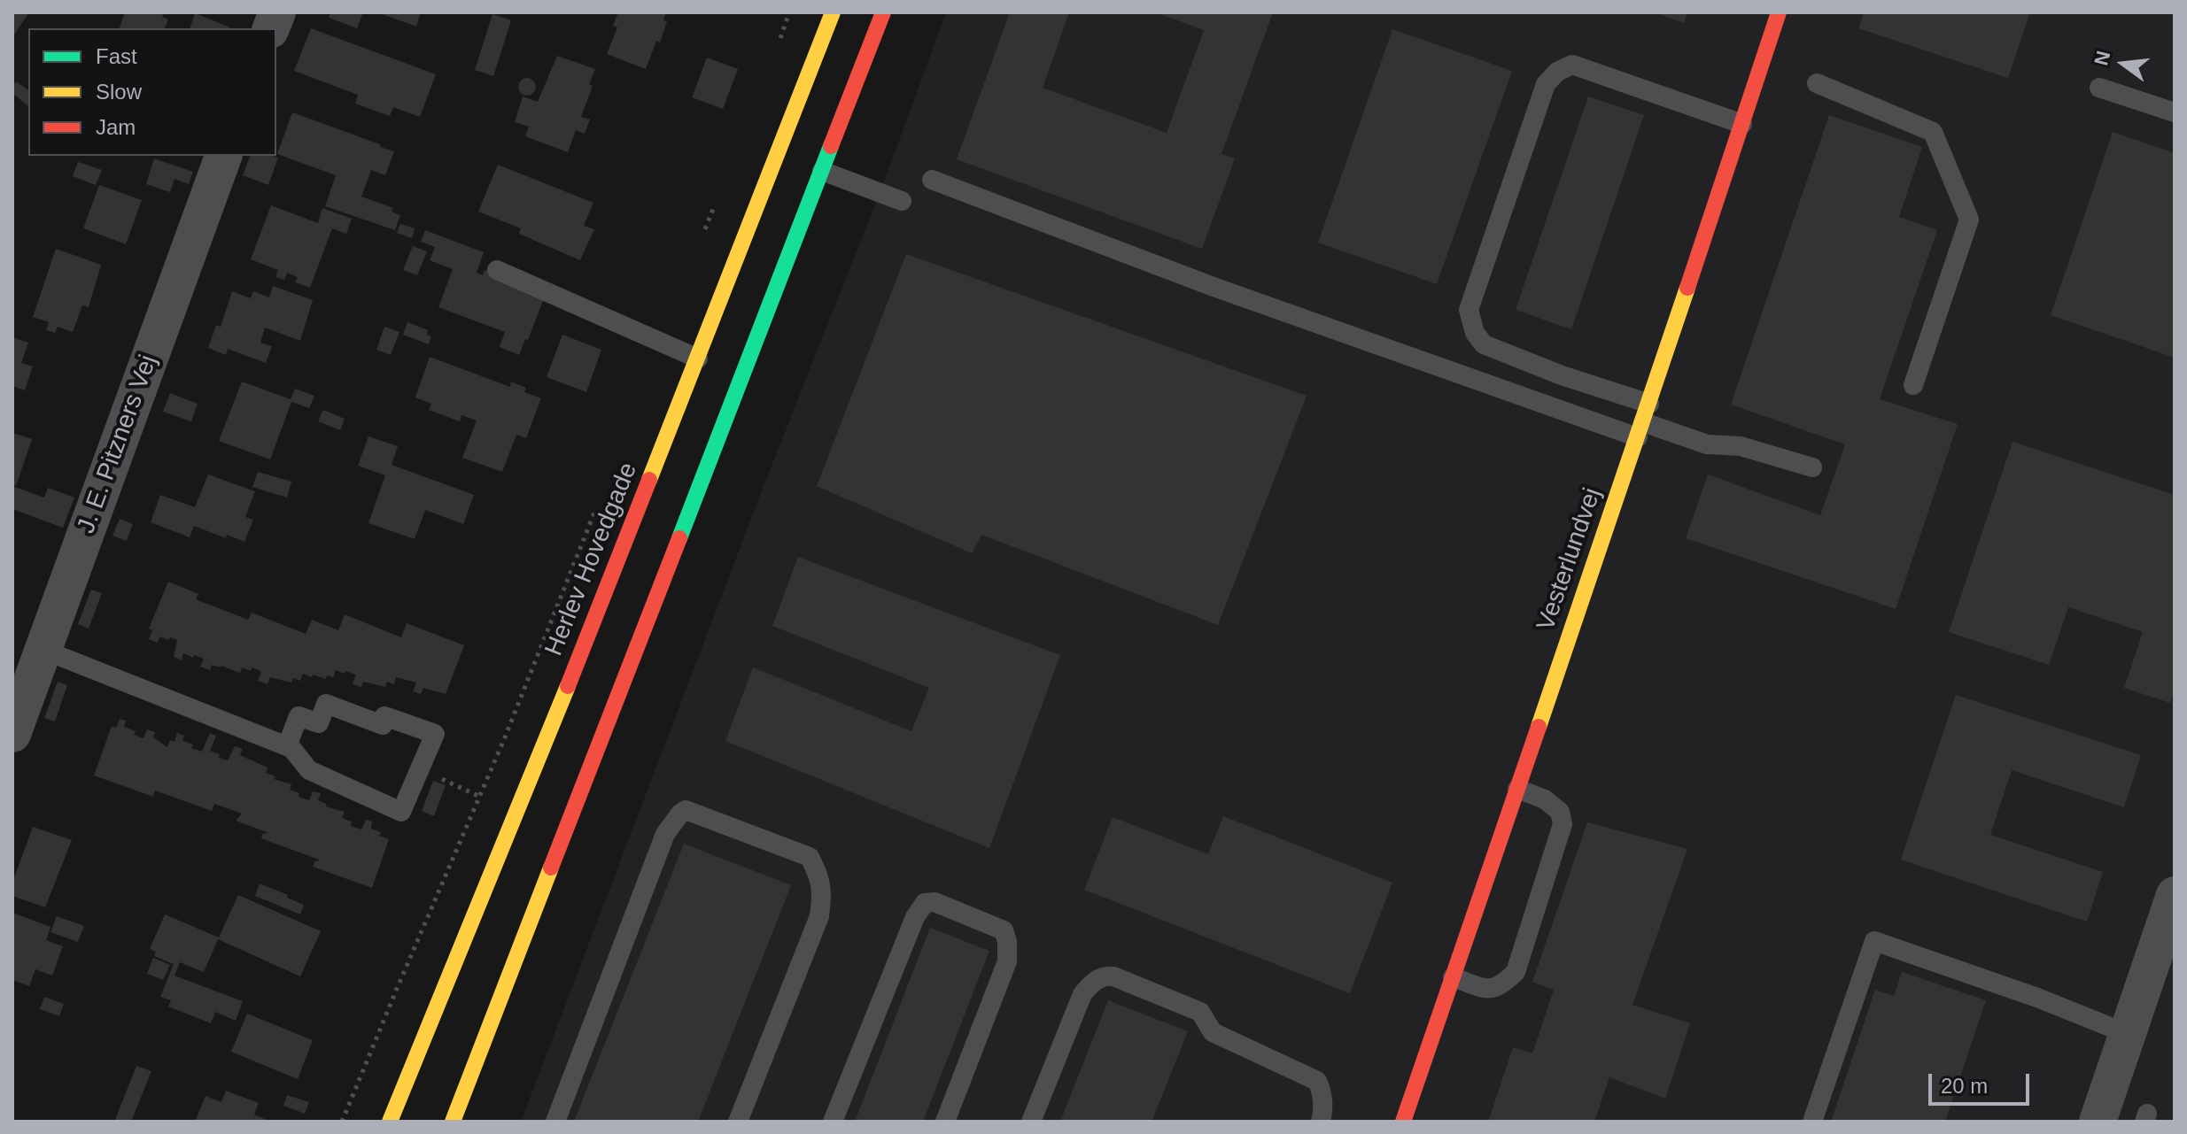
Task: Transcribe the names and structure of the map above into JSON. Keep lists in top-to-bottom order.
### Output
{
  "streets": {
    "main road": ["Herlev Hovedgade", "Vesterlundvej"],
    "street": ["J. E. Pitzners Vej"]
  },
  "legend": ["Fast", "Slow", "Jam"],
  "scale_bar": "20 m",
  "north": "left"
}
